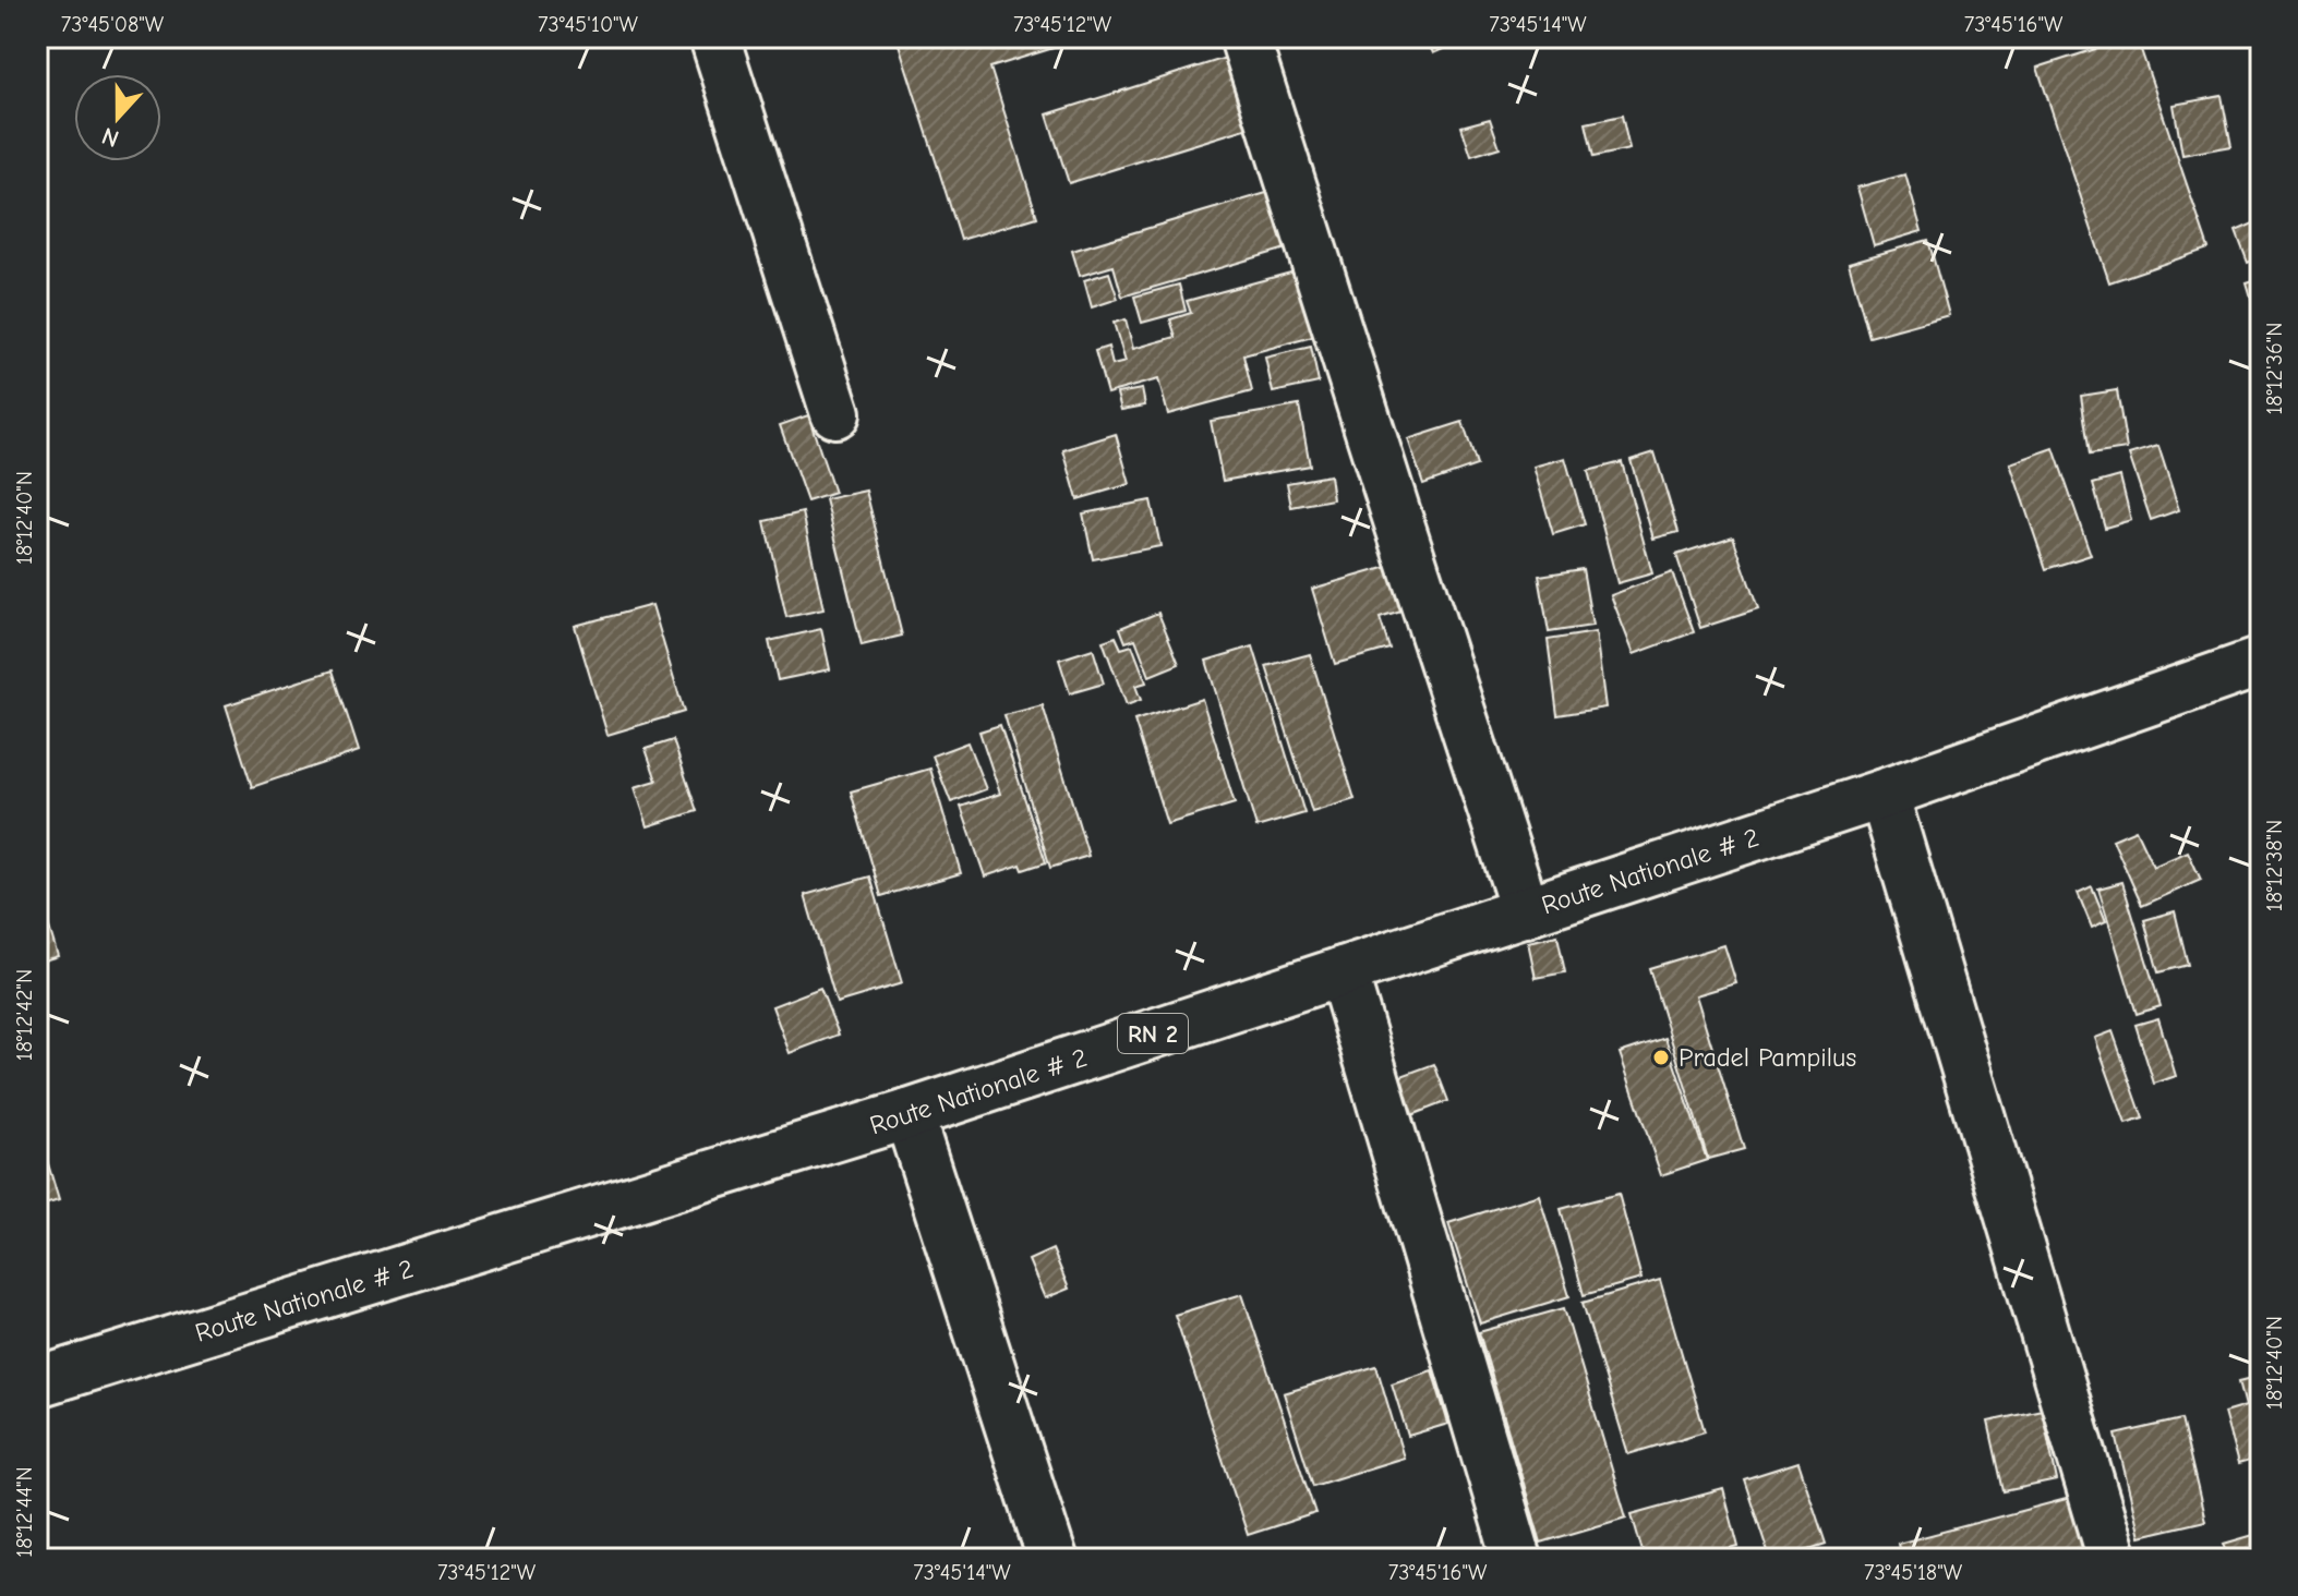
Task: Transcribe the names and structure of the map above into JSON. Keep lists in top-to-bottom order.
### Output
{
  "streets": {
    "street": ["Route Nationale # 2", "RN 2"]
  },
  "places": ["Pradel Pampilus"],
  "north": "bottom",
  "coordinates": [
    "73°45'08\"W",
    "73°45'10\"W",
    "73°45'12\"W",
    "73°45'14\"W",
    "73°45'16\"W",
    "18°12'36\"N",
    "18°12'40\"N",
    "18°12'38\"N",
    "18°12'42\"N",
    "18°12'44\"N",
    "73°45'18\"W"
  ]
}
